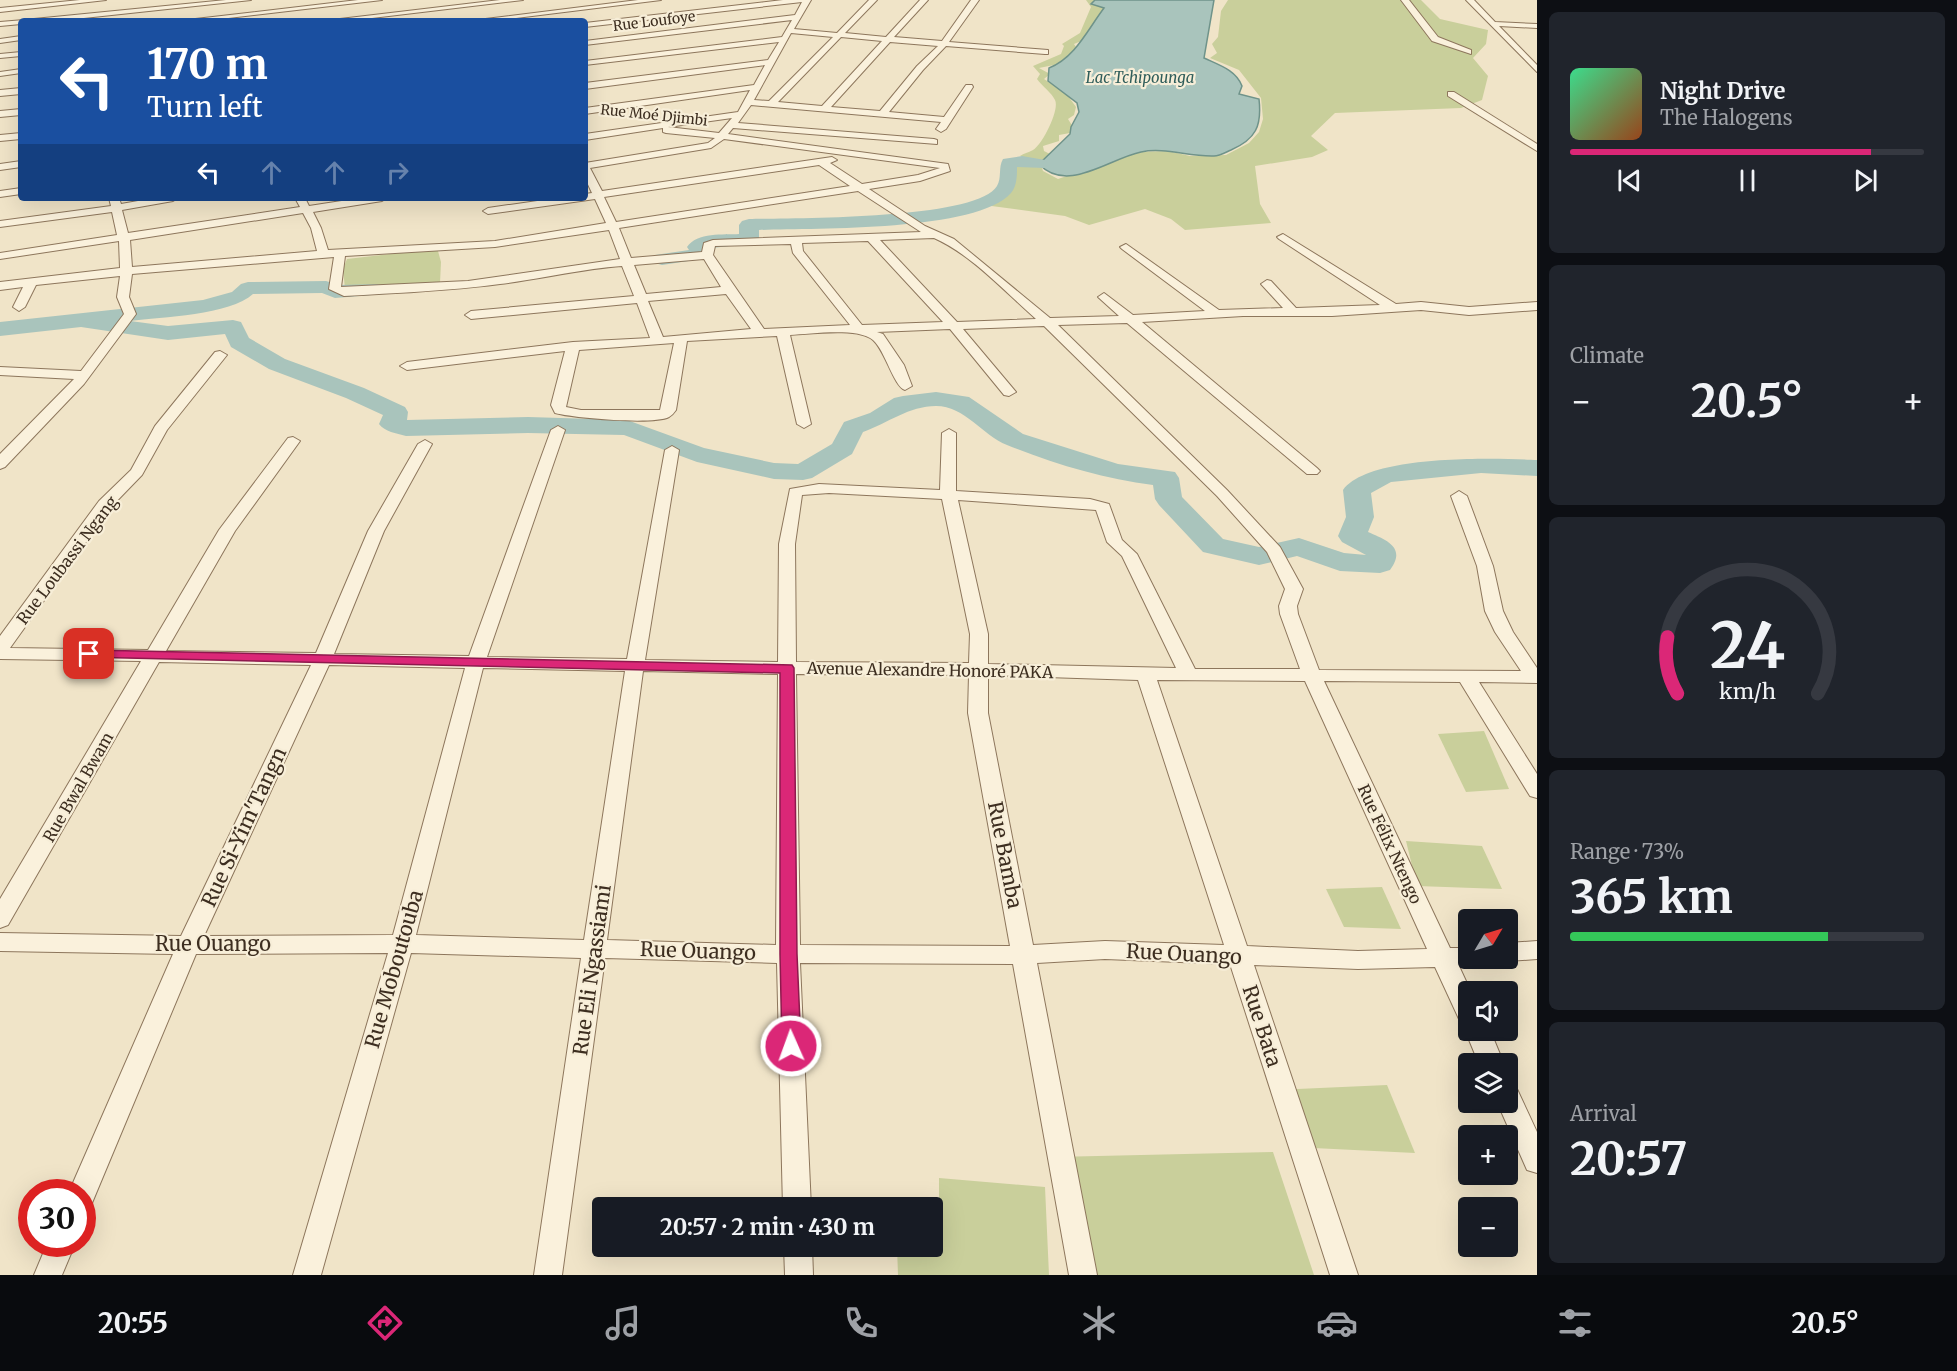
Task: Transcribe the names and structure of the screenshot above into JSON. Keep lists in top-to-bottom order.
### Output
{
  "streets": {
    "street": [
      "Rue Loufoye",
      "Rue Moé Djimbi",
      "Rue Loubassi Ngang",
      "Avenue Alexandre Honoré PAKA",
      "Rue Bwal Bwam",
      "Rue Si-Yim'Tangn",
      "Rue Félix Ntengo",
      "Rue Bamba",
      "Rue Ouango",
      "Rue Moboutouba",
      "Rue Eli Ngassiami",
      "Rue Bata"
    ]
  },
  "crossings": [
    ["Rue Loubassi Ngang", "Avenue Alexandre Honoré PAKA"],
    ["Avenue Alexandre Honoré PAKA", "Rue Bwal Bwam"],
    ["Avenue Alexandre Honoré PAKA", "Rue Si-Yim'Tangn"],
    ["Avenue Alexandre Honoré PAKA", "Rue Félix Ntengo"],
    ["Avenue Alexandre Honoré PAKA", "Rue Bamba"],
    ["Avenue Alexandre Honoré PAKA", "Rue Moboutouba"],
    ["Avenue Alexandre Honoré PAKA", "Rue Eli Ngassiami"],
    ["Avenue Alexandre Honoré PAKA", "Rue Bata"],
    ["Rue Si-Yim'Tangn", "Rue Ouango"],
    ["Rue Félix Ntengo", "Rue Ouango"],
    ["Rue Bamba", "Rue Ouango"],
    ["Rue Ouango", "Rue Moboutouba"],
    ["Rue Ouango", "Rue Eli Ngassiami"],
    ["Rue Ouango", "Rue Bata"]
  ],
  "water": ["Lac Tchipounga"],
  "north": "top right",
  "page": {
    "turn": ["170 m", "Turn left"],
    "song": ["Night Drive", "The Halogens"],
    "tile": [
      "Climate",
      ["Range · 73%", "365 km"],
      ["Arrival", "20:57"]
    ],
    "heat": ["−", "20.5°", "+"],
    "map_buttons": ["+", "−"],
    "limit": "30",
    "trip": "20:57 · 2 min · 430 m",
    "tabs": ["20:55", "20.5°"],
    "gauge": ["24", "km/h"]
  }
}
